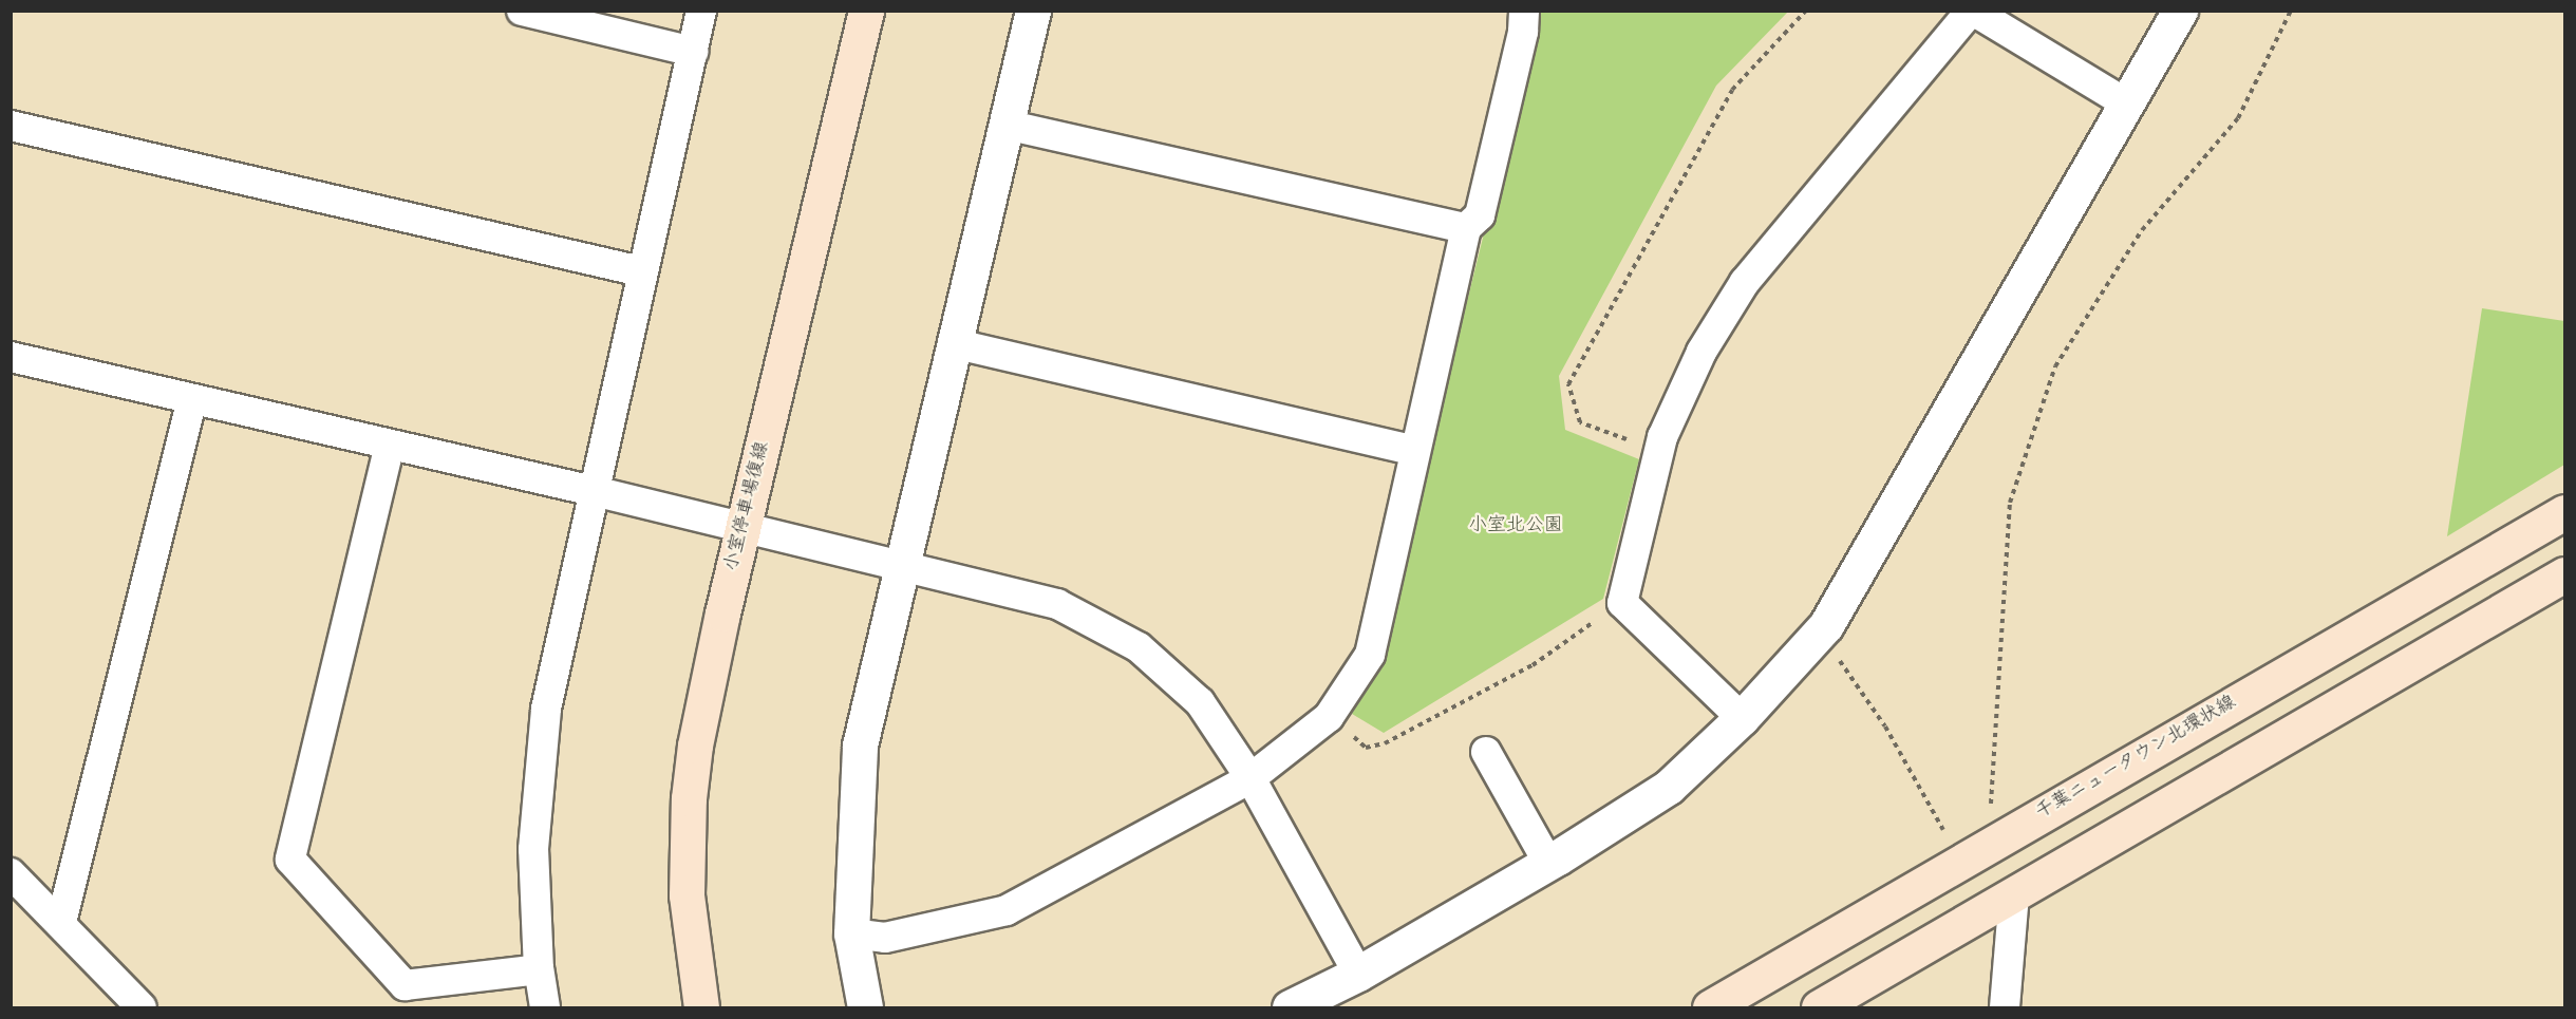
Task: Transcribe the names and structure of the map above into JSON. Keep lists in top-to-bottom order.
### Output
{
  "streets": {
    "main road": ["小室停車場復線", "千葉ニュータウン北環状線"]
  },
  "parks": ["小室北公園"]
}
